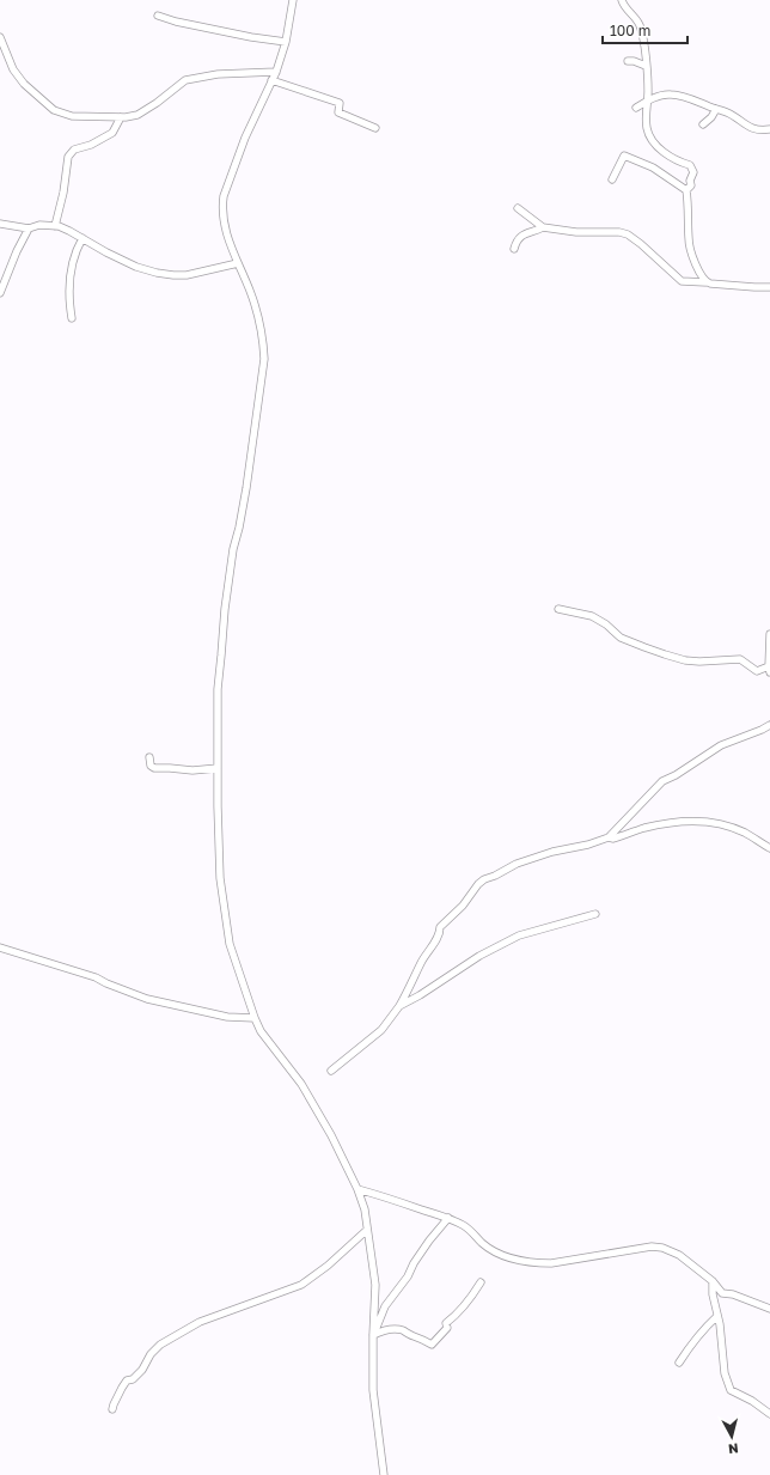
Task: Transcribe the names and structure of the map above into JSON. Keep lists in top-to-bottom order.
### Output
{
  "scale_bar": "100 m",
  "north": "bottom"
}
